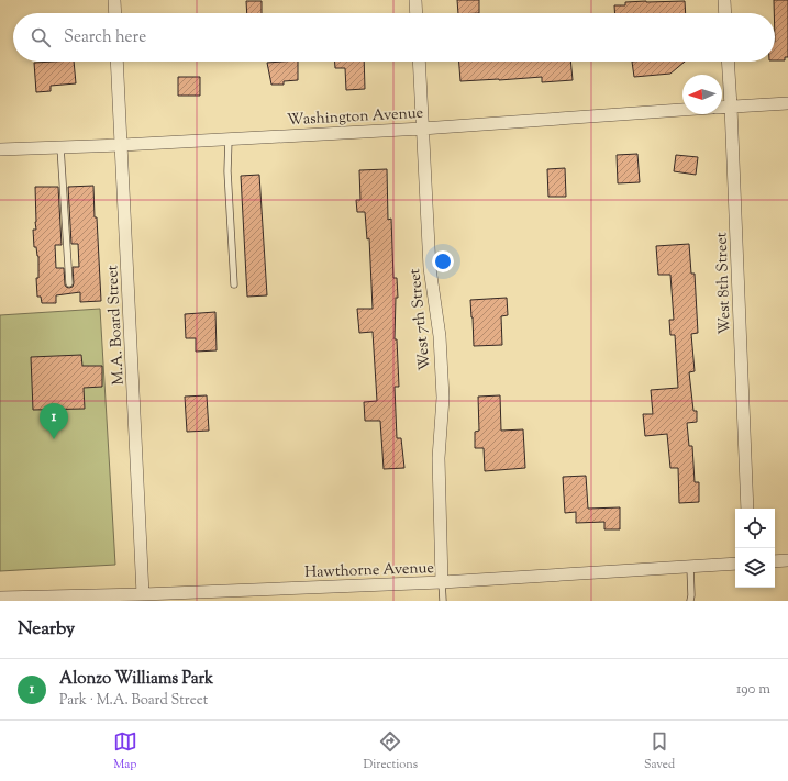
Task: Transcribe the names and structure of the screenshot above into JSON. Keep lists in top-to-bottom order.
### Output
{
  "streets": {
    "street": [
      "Washington Avenue",
      "West 8th Street",
      "West 7th Street",
      "M.A. Board Street",
      "Hawthorne Avenue"
    ]
  },
  "crossings": [
    ["Washington Avenue", "West 8th Street"],
    ["Washington Avenue", "West 7th Street"],
    ["Washington Avenue", "M.A. Board Street"],
    ["West 7th Street", "Hawthorne Avenue"],
    ["M.A. Board Street", "Hawthorne Avenue"]
  ],
  "north": "left",
  "page": {
    "search": "Search here",
    "pins": "1",
    "heading": "Nearby",
    "list": [
      {
        "mark": "1",
        "name": "Alonzo Williams Park",
        "note": "Park · M.A. Board Street",
        "value": "190 m"
      }
    ],
    "nav": ["Map", "Directions", "Saved"]
  }
}
